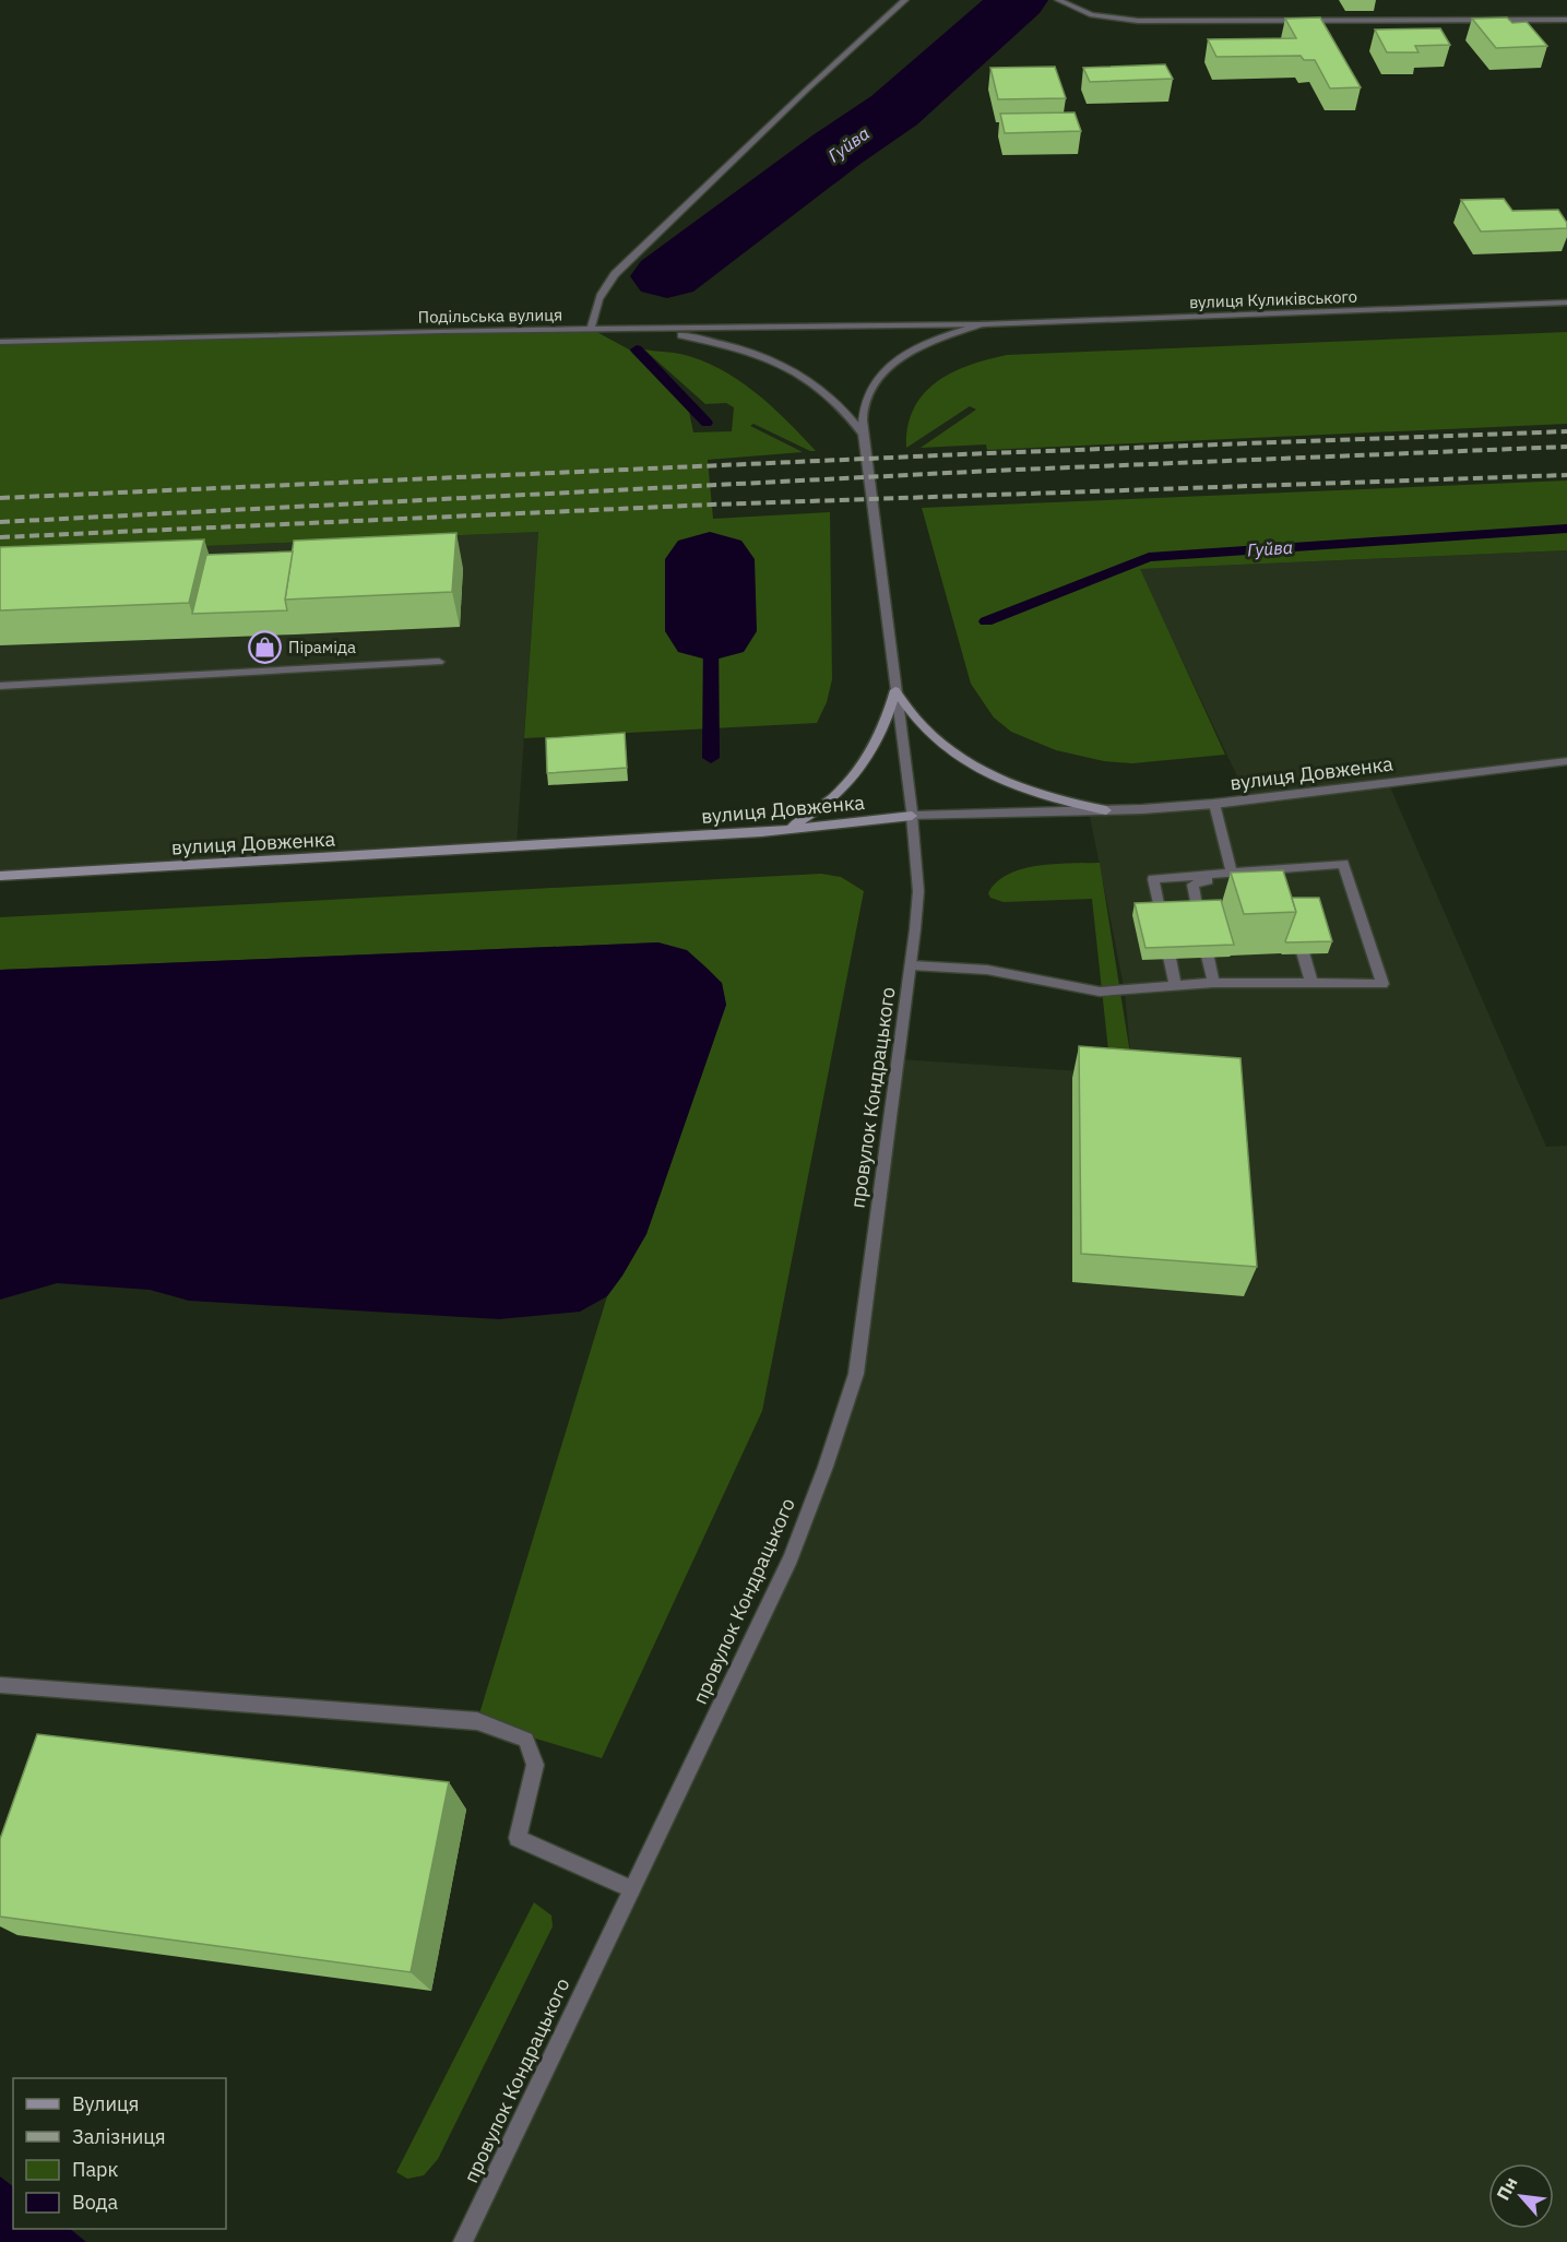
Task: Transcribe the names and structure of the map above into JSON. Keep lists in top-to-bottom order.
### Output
{
  "streets": {
    "main road": ["вулиця Довженка"],
    "street": ["вулиця Куликівського", "Подільська вулиця", "провулок Кондрацького"]
  },
  "crossings": [
    ["вулиця Куликівського", "Подільська вулиця"],
    ["вулиця Куликівського", "провулок Кондрацького"],
    ["Подільська вулиця", "провулок Кондрацького"],
    ["вулиця Довженка", "провулок Кондрацького"]
  ],
  "water": ["Гуйва"],
  "places": {
    "shop": ["Піраміда"]
  },
  "legend": [
    "Вулиця",
    "Залізниця",
    "Парк",
    "Вода"
  ],
  "north": "top left"
}
